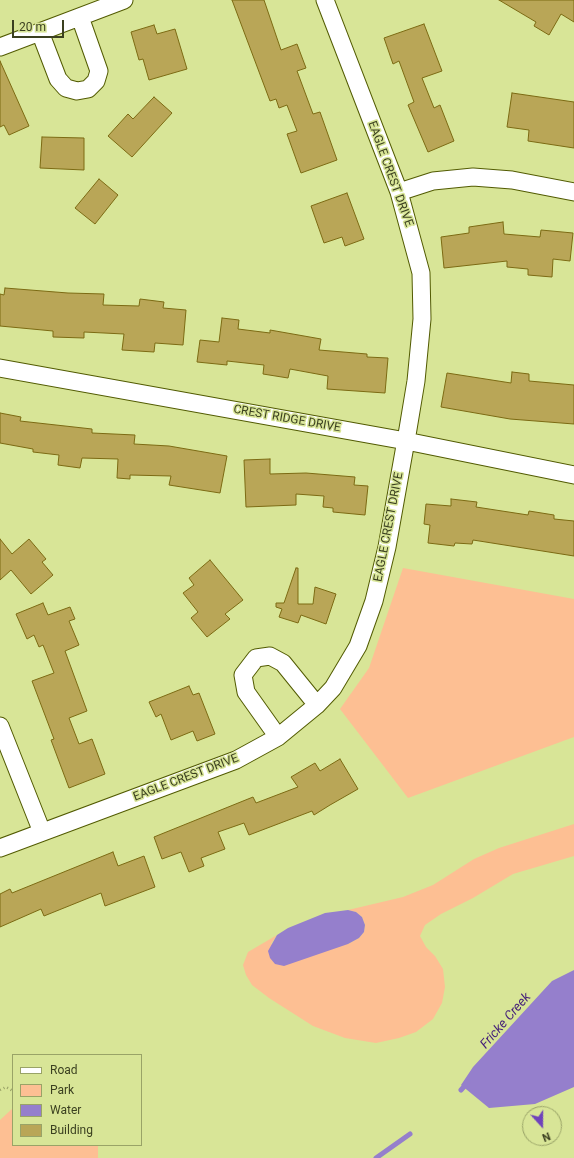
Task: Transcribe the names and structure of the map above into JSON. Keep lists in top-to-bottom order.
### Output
{
  "streets": {
    "street": ["EAGLE CREST DRIVE", "CREST RIDGE DRIVE"]
  },
  "crossings": [
    ["EAGLE CREST DRIVE", "CREST RIDGE DRIVE"]
  ],
  "water": ["Fricke Creek"],
  "legend": [
    "Road",
    "Park",
    "Water",
    "Building"
  ],
  "scale_bar": "20 m",
  "north": "bottom"
}
